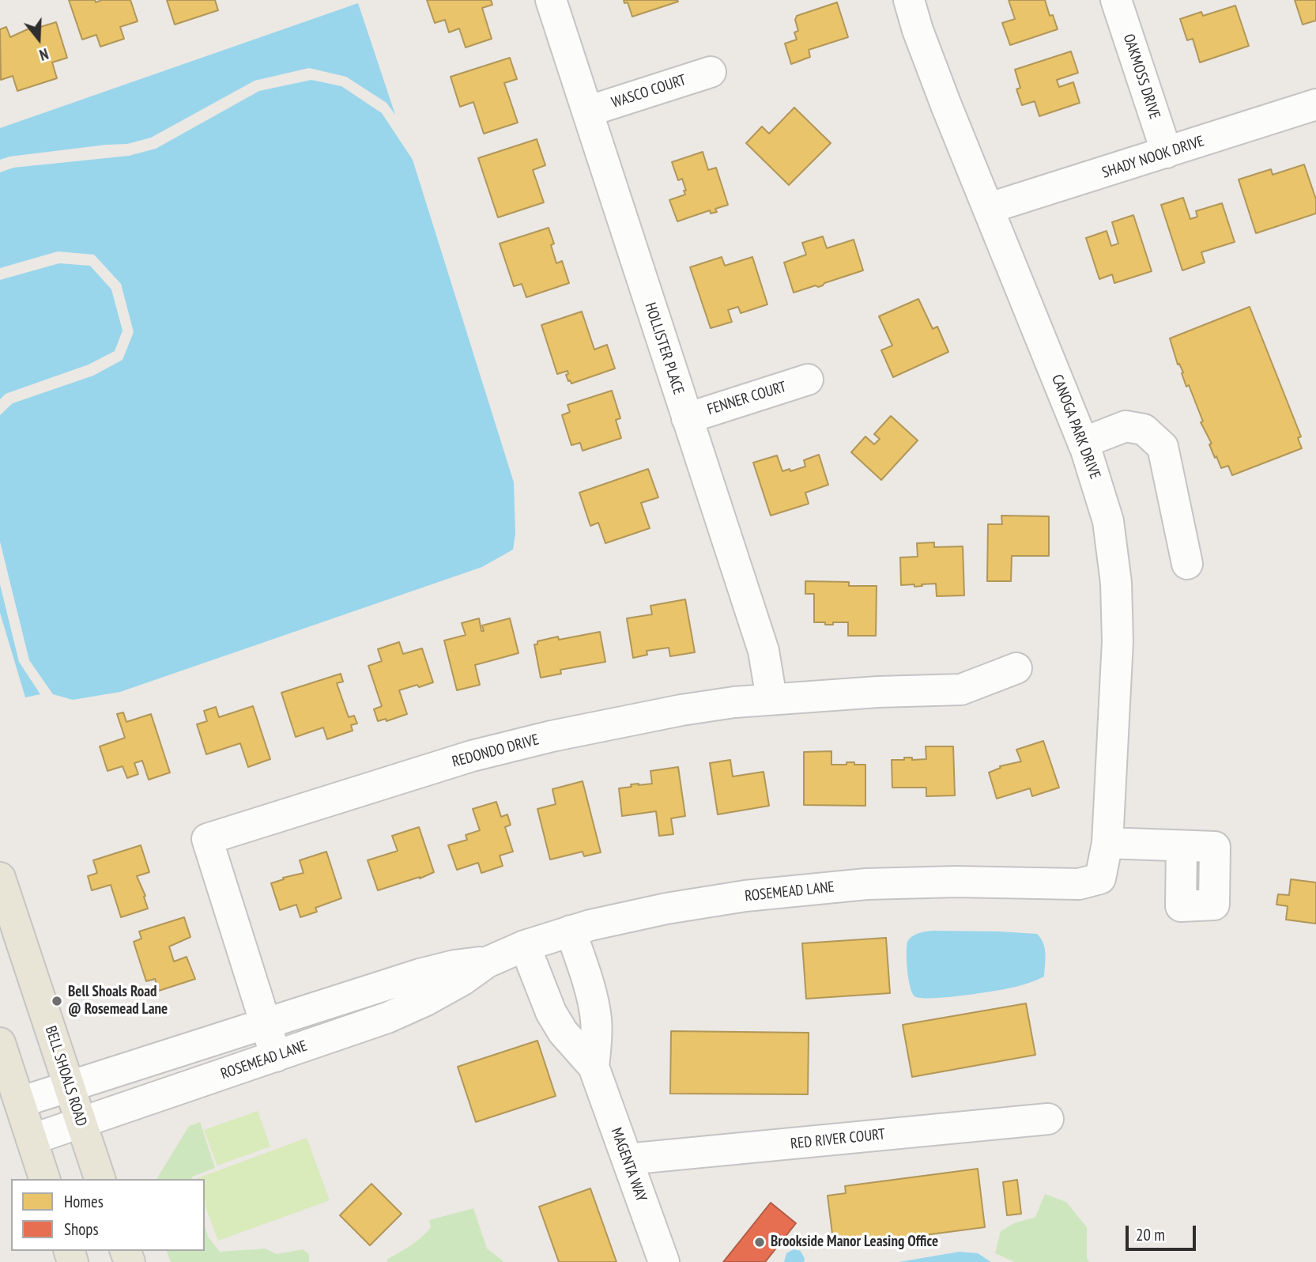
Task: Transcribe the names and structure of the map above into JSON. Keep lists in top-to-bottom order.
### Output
{
  "streets": {
    "main road": ["BELL SHOALS ROAD"],
    "street": [
      "OAKMOSS DRIVE",
      "WASCO COURT",
      "SHADY NOOK DRIVE",
      "HOLLISTER PLACE",
      "FENNER COURT",
      "CANOGA PARK DRIVE",
      "REDONDO DRIVE",
      "ROSEMEAD LANE",
      "RED RIVER COURT",
      "MAGENTA WAY"
    ]
  },
  "crossings": [
    ["OAKMOSS DRIVE", "SHADY NOOK DRIVE"],
    ["WASCO COURT", "HOLLISTER PLACE"],
    ["SHADY NOOK DRIVE", "CANOGA PARK DRIVE"],
    ["HOLLISTER PLACE", "FENNER COURT"],
    ["HOLLISTER PLACE", "REDONDO DRIVE"],
    ["CANOGA PARK DRIVE", "ROSEMEAD LANE"],
    ["REDONDO DRIVE", "ROSEMEAD LANE"],
    ["ROSEMEAD LANE", "BELL SHOALS ROAD"],
    ["ROSEMEAD LANE", "MAGENTA WAY"],
    ["RED RIVER COURT", "MAGENTA WAY"]
  ],
  "places": ["Bell Shoals Road @ Rosemead Lane", "Brookside Manor Leasing Office"],
  "legend": ["Homes", "Shops"],
  "scale_bar": "20 m",
  "north": "bottom"
}
